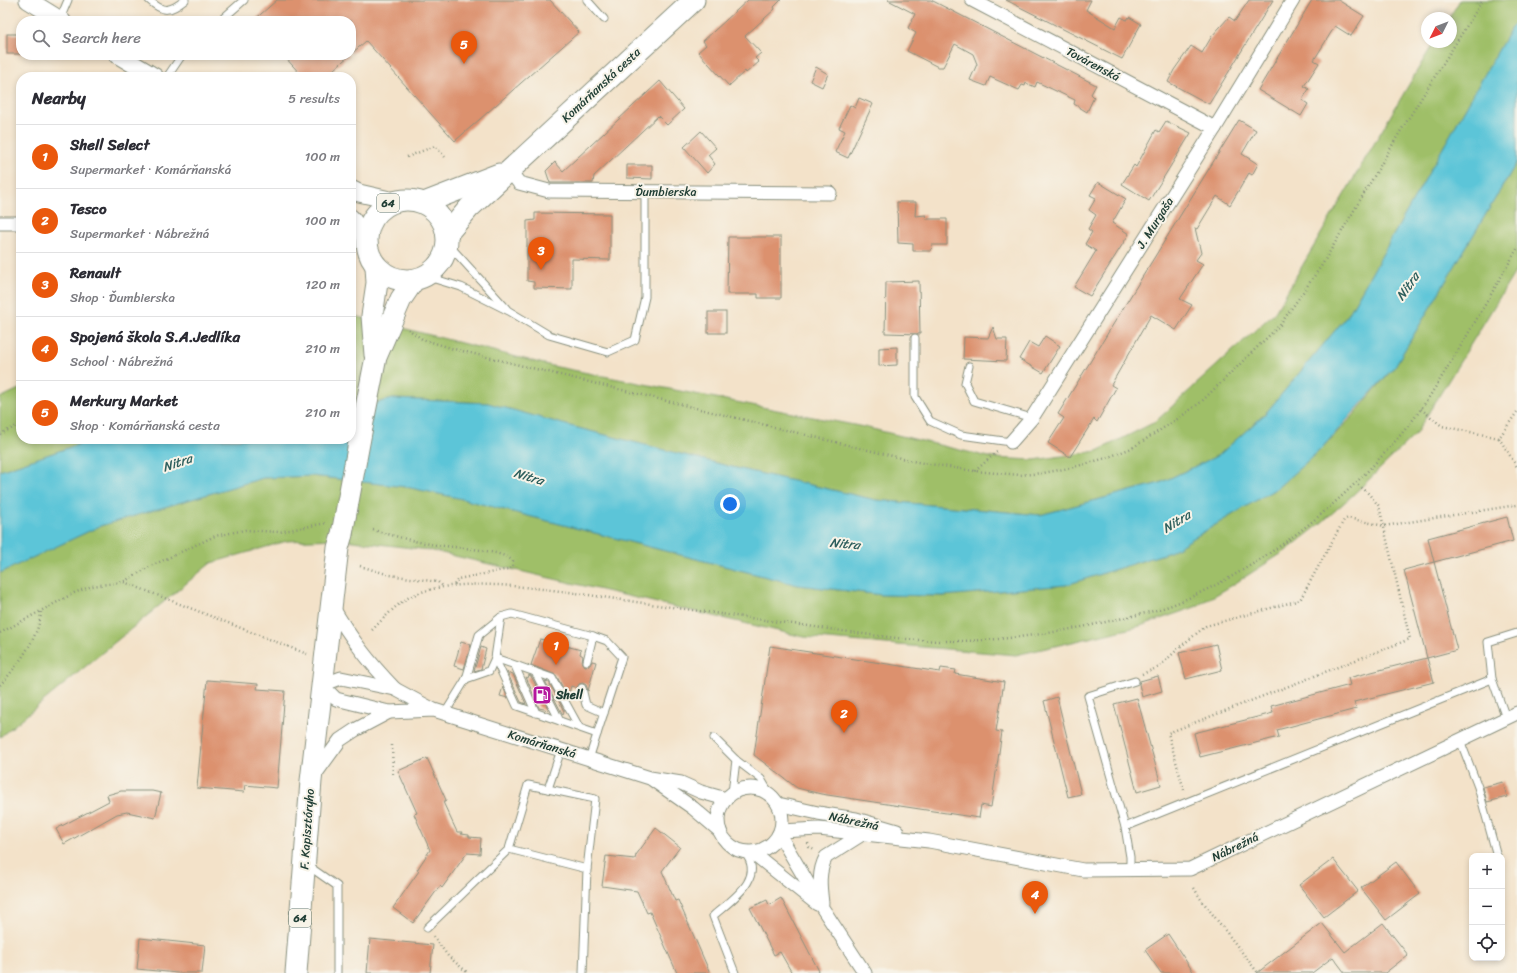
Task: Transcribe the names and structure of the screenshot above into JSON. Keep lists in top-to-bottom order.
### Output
{
  "streets": {
    "main road": ["Komárňanská cesta", "64", "F. Kapisztóryho"],
    "street": [
      "Továrenská",
      "Ďumbierska",
      "J. Murgaša",
      "Komárňanská",
      "Nábrežná"
    ]
  },
  "crossings": [
    ["Továrenská", "J. Murgaša"],
    ["Komárňanská cesta", "Ďumbierska"],
    ["Komárňanská cesta", "64"],
    ["64", "F. Kapisztóryho"],
    ["Komárňanská", "Nábrežná"]
  ],
  "water": ["Nitra"],
  "places": {
    "fuel station": ["Shell"]
  },
  "north": "bottom left",
  "page": {
    "search": "Search here",
    "pins": [
      "5",
      "3",
      "1",
      "2",
      "4"
    ],
    "heading": ["Nearby", "5 results"],
    "list": [
      {
        "mark": "1",
        "name": "Shell Select",
        "note": "Supermarket · Komárňanská",
        "value": "100 m"
      },
      {
        "mark": "2",
        "name": "Tesco",
        "note": "Supermarket · Nábrežná",
        "value": "100 m"
      },
      {
        "mark": "3",
        "name": "Renault",
        "note": "Shop · Ďumbierska",
        "value": "120 m"
      },
      {
        "mark": "4",
        "name": "Spojená škola S.A.Jedlíka",
        "note": "School · Nábrežná",
        "value": "210 m"
      },
      {
        "mark": "5",
        "name": "Merkury Market",
        "note": "Shop · Komárňanská cesta",
        "value": "210 m"
      }
    ],
    "map_buttons": ["+", "−"]
  }
}
